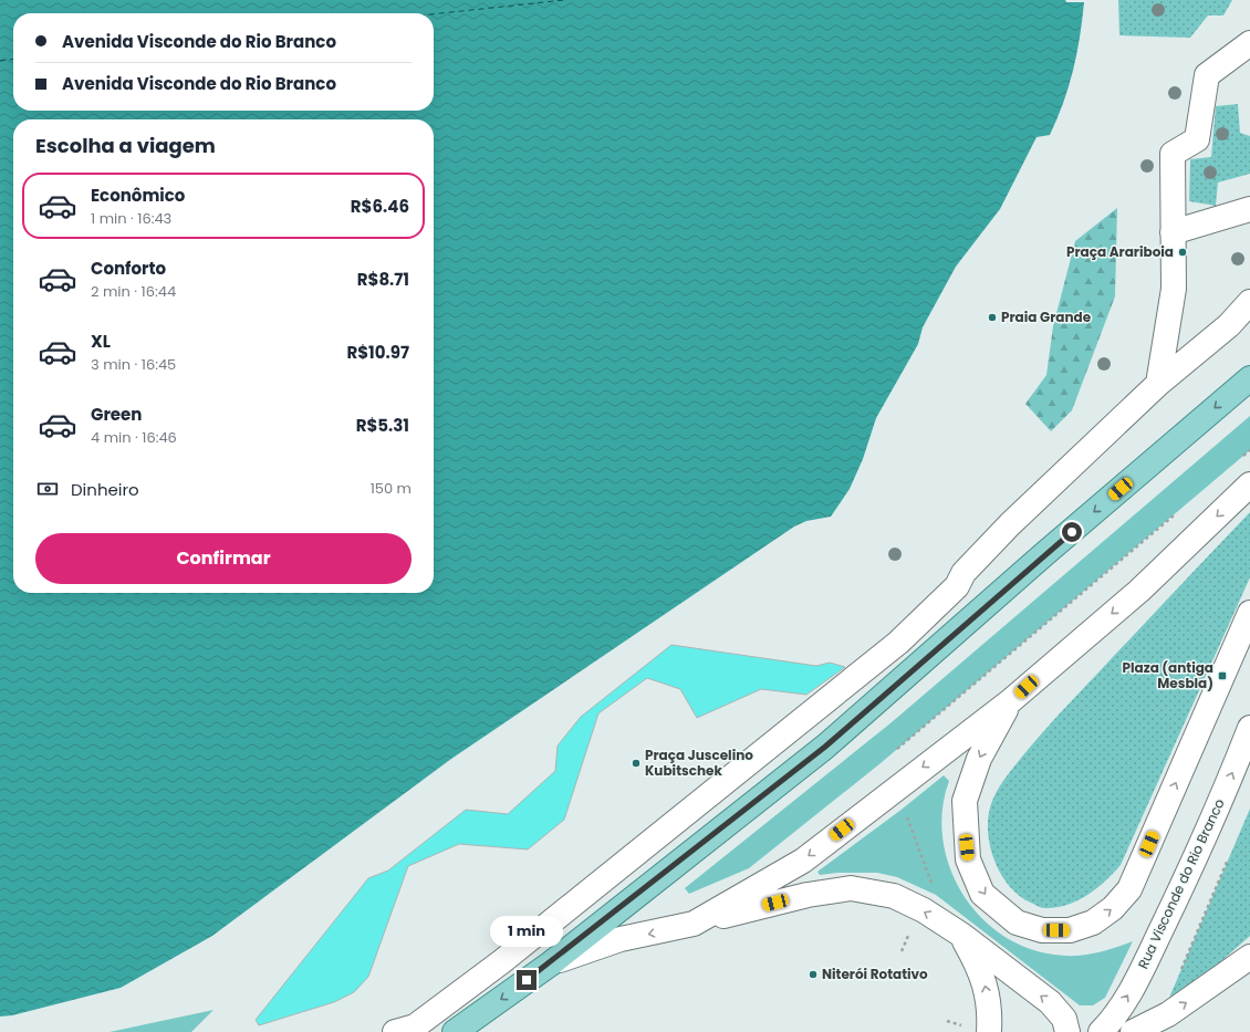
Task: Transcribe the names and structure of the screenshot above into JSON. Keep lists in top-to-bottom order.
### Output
{
  "streets": {
    "street": ["Rua Visconde do Rio Branco"]
  },
  "one_way": ["Rua Visconde do Rio Branco"],
  "places": {
    "other": [
      "Praça Arariboia",
      "Praia Grande",
      "Praça Juscelino Kubitschek",
      "Niterói Rotativo"
    ],
    "transit": ["Plaza (antiga Mesbla)"]
  },
  "page": {
    "banner": ["Avenida Visconde do Rio Branco", "Avenida Visconde do Rio Branco"],
    "heading": "Escolha a viagem",
    "list": [
      {
        "name": "Econômico",
        "note": "1 min · 16:43",
        "value": "R$6.46"
      },
      {
        "name": "Conforto",
        "note": "2 min · 16:44",
        "value": "R$8.71"
      },
      {
        "name": "XL",
        "note": "3 min · 16:45",
        "value": "R$10.97"
      },
      {
        "name": "Green",
        "note": "4 min · 16:46",
        "value": "R$5.31"
      }
    ],
    "pay": ["Dinheiro", "150 m"],
    "buttons": "Confirmar",
    "bubble": "1 min"
  }
}
